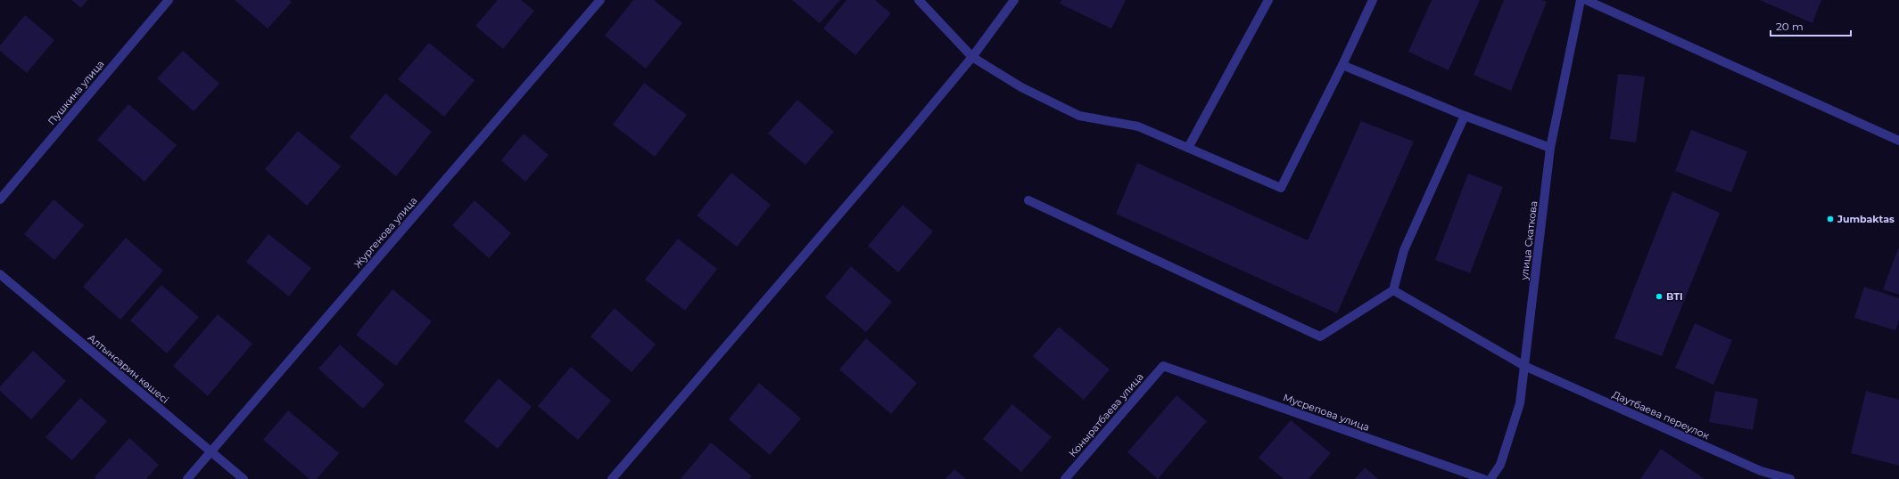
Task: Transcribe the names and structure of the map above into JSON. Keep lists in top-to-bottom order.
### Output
{
  "streets": {
    "street": [
      "Пушкина улица",
      "Жургенова улица",
      "улица Скаткова",
      "Алтынсарин көшесі",
      "Мусрепова улица",
      "Коныратбаева улица",
      "Даутбаева переулок"
    ]
  },
  "crossings": [
    ["Жургенова улица", "Алтынсарин көшесі"],
    ["улица Скаткова", "Даутбаева переулок"],
    ["Мусрепова улица", "Коныратбаева улица"]
  ],
  "places": ["Jumbaktas", "BTI"],
  "scale_bar": "20 m"
}
